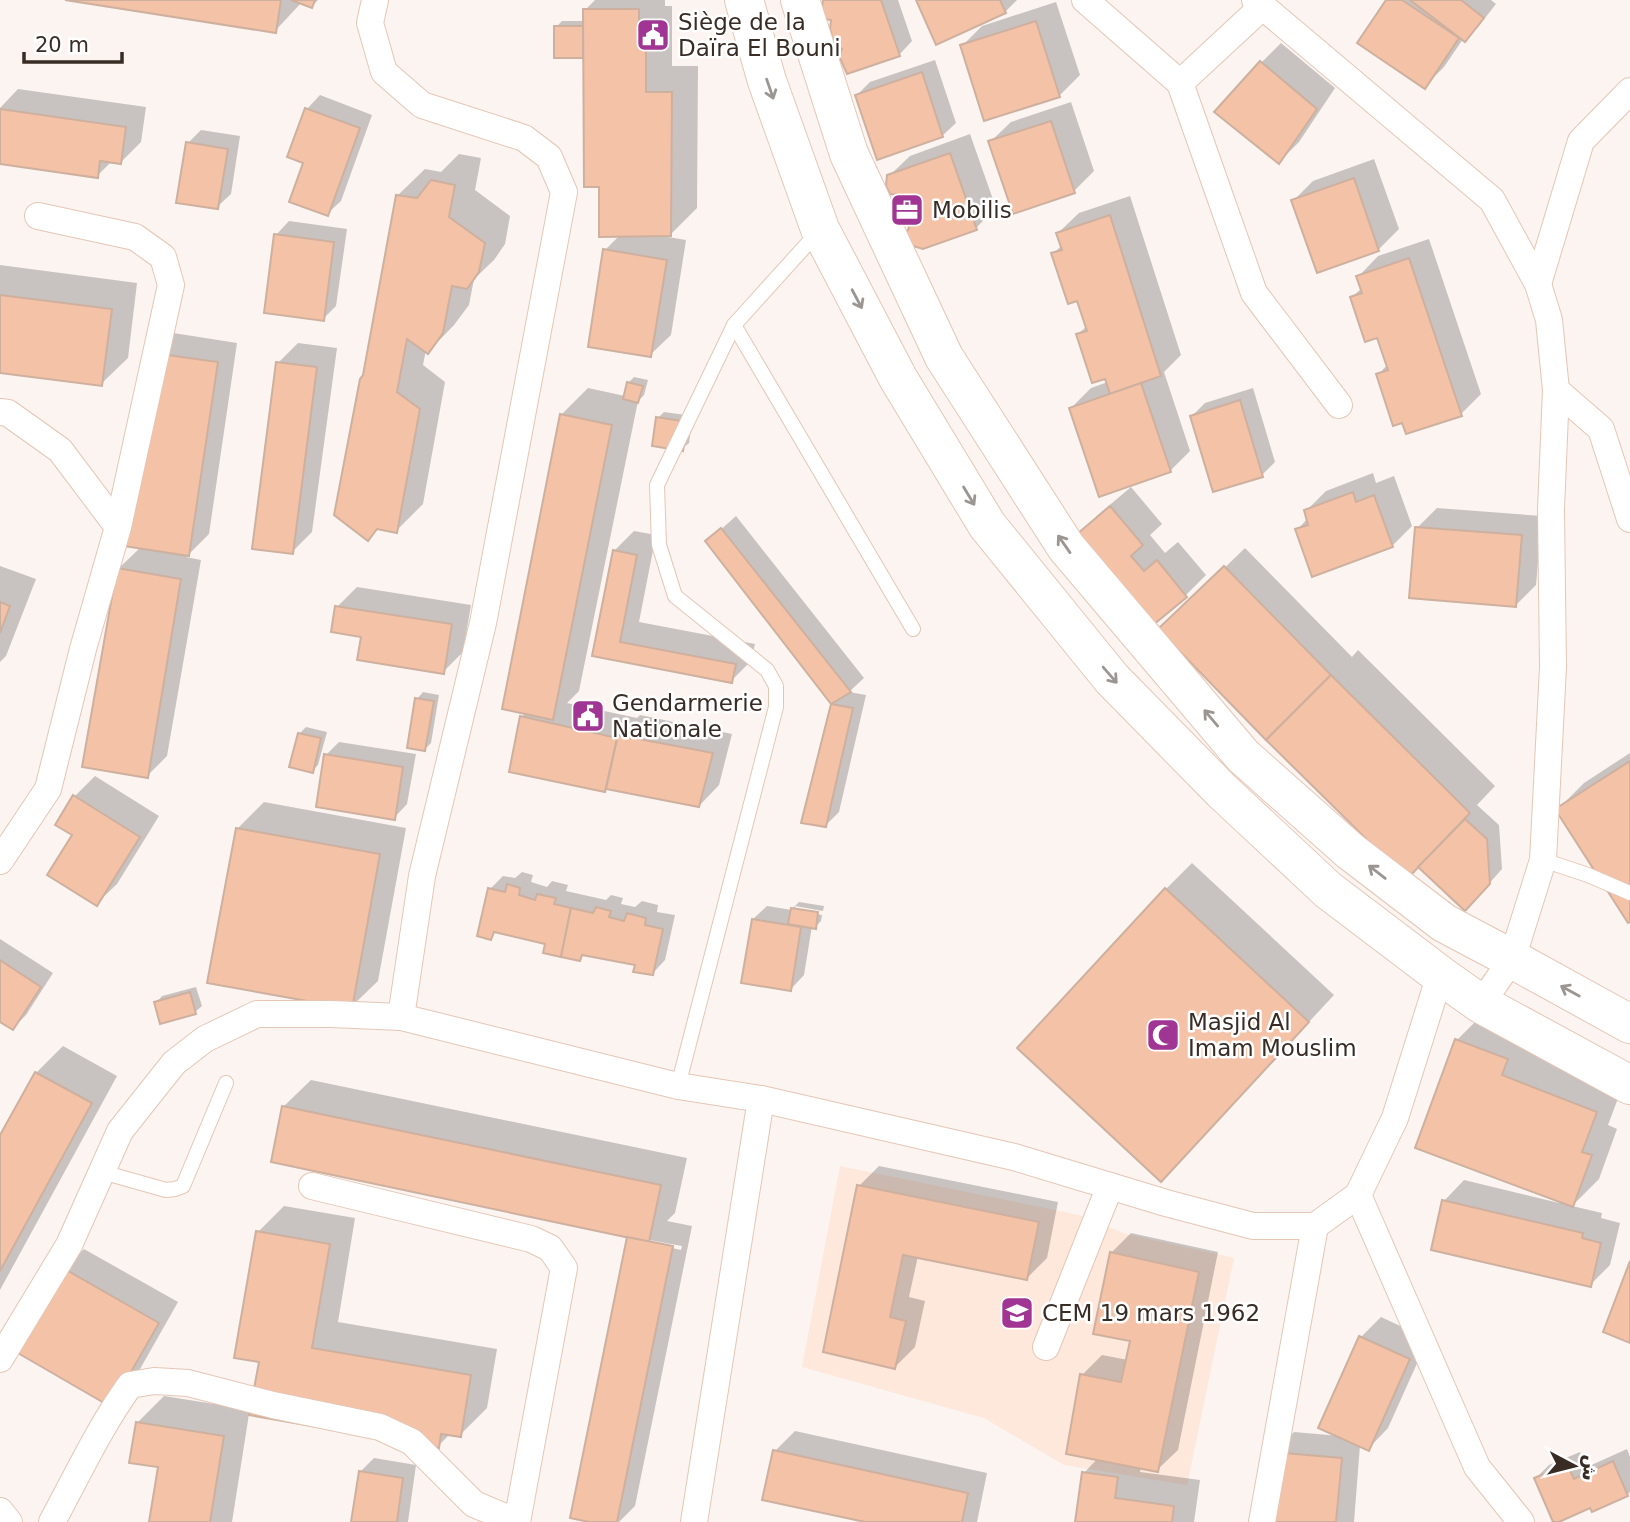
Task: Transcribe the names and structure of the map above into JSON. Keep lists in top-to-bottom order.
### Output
{
  "places": {
    "public building": ["Siège de la Daïra El Bouni", "Gendarmerie Nationale"],
    "office": ["Mobilis"],
    "mosque": ["Masjid Al Imam Mouslim"],
    "school or university": ["CEM 19 mars 1962"]
  },
  "scale_bar": "20 m",
  "north": "right"
}
